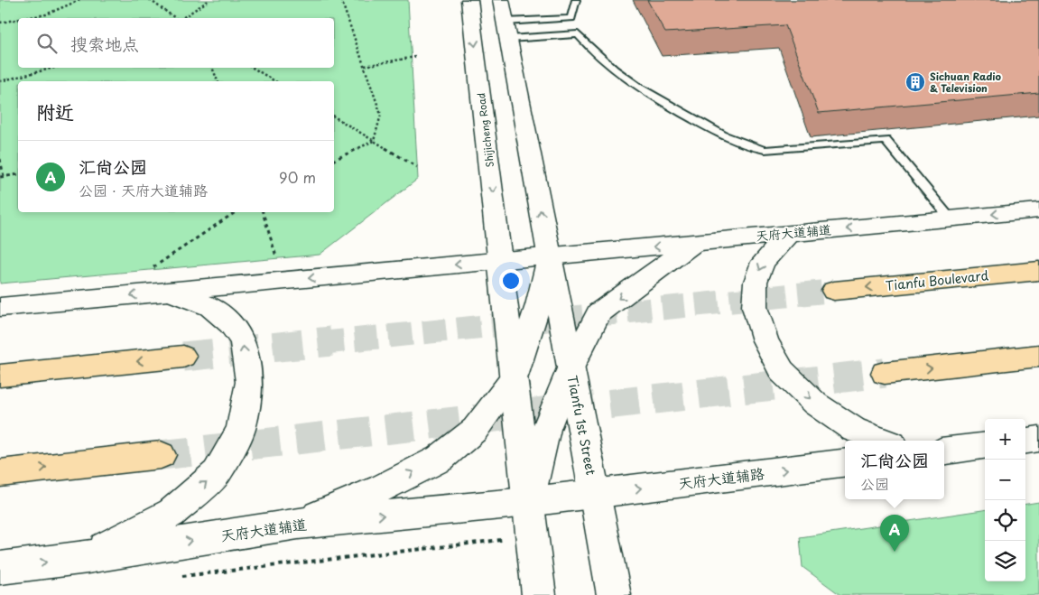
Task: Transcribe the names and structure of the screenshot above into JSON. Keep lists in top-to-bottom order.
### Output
{
  "streets": {
    "main road": ["Tianfu Boulevard"],
    "street": [
      "Shijicheng Road",
      "天府大道辅道",
      "Tianfu 1st Street",
      "天府大道辅路"
    ]
  },
  "crossings": [
    ["Shijicheng Road", "天府大道辅道"],
    ["天府大道辅道", "Tianfu 1st Street"],
    ["天府大道辅道", "天府大道辅路"],
    ["Tianfu 1st Street", "天府大道辅路"]
  ],
  "one_way": ["天府大道辅路"],
  "places": {
    "building": ["Sichuan Radio & Television"]
  },
  "page": {
    "search": "搜索地点",
    "heading": "附近",
    "list": [
      {
        "mark": "A",
        "name": "汇尚公园",
        "note": "公园 · 天府大道辅路",
        "value": "90 m"
      }
    ],
    "map_buttons": ["+", "−"],
    "popup": ["汇尚公园", "公园"],
    "pins": "A"
  }
}
